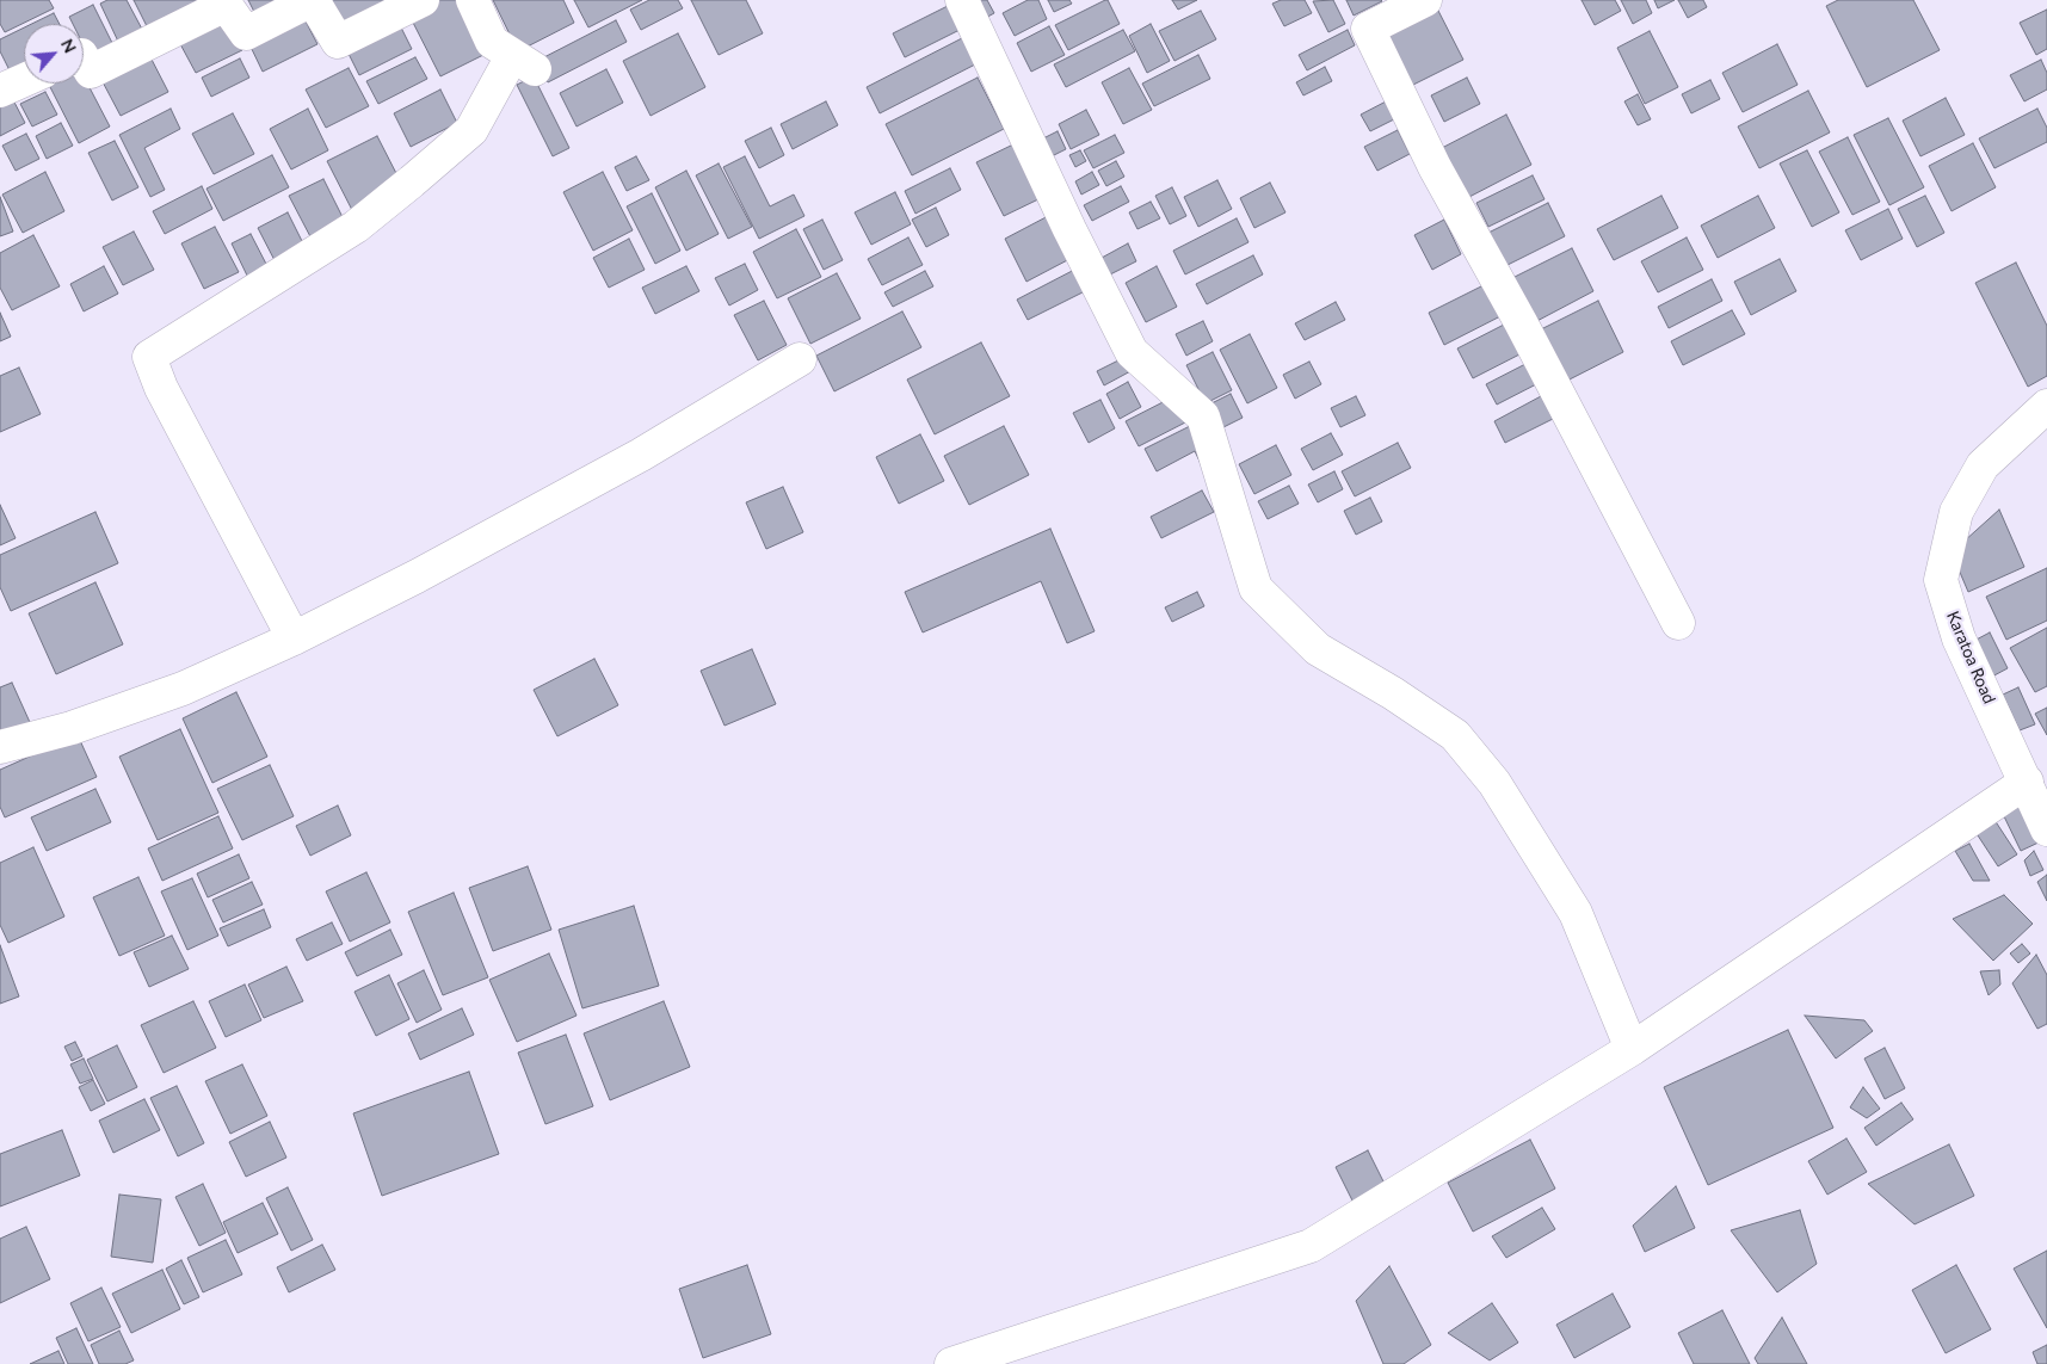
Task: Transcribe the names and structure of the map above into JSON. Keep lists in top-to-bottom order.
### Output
{
  "streets": {
    "street": ["Karatoa Road"]
  },
  "north": "top right"
}
